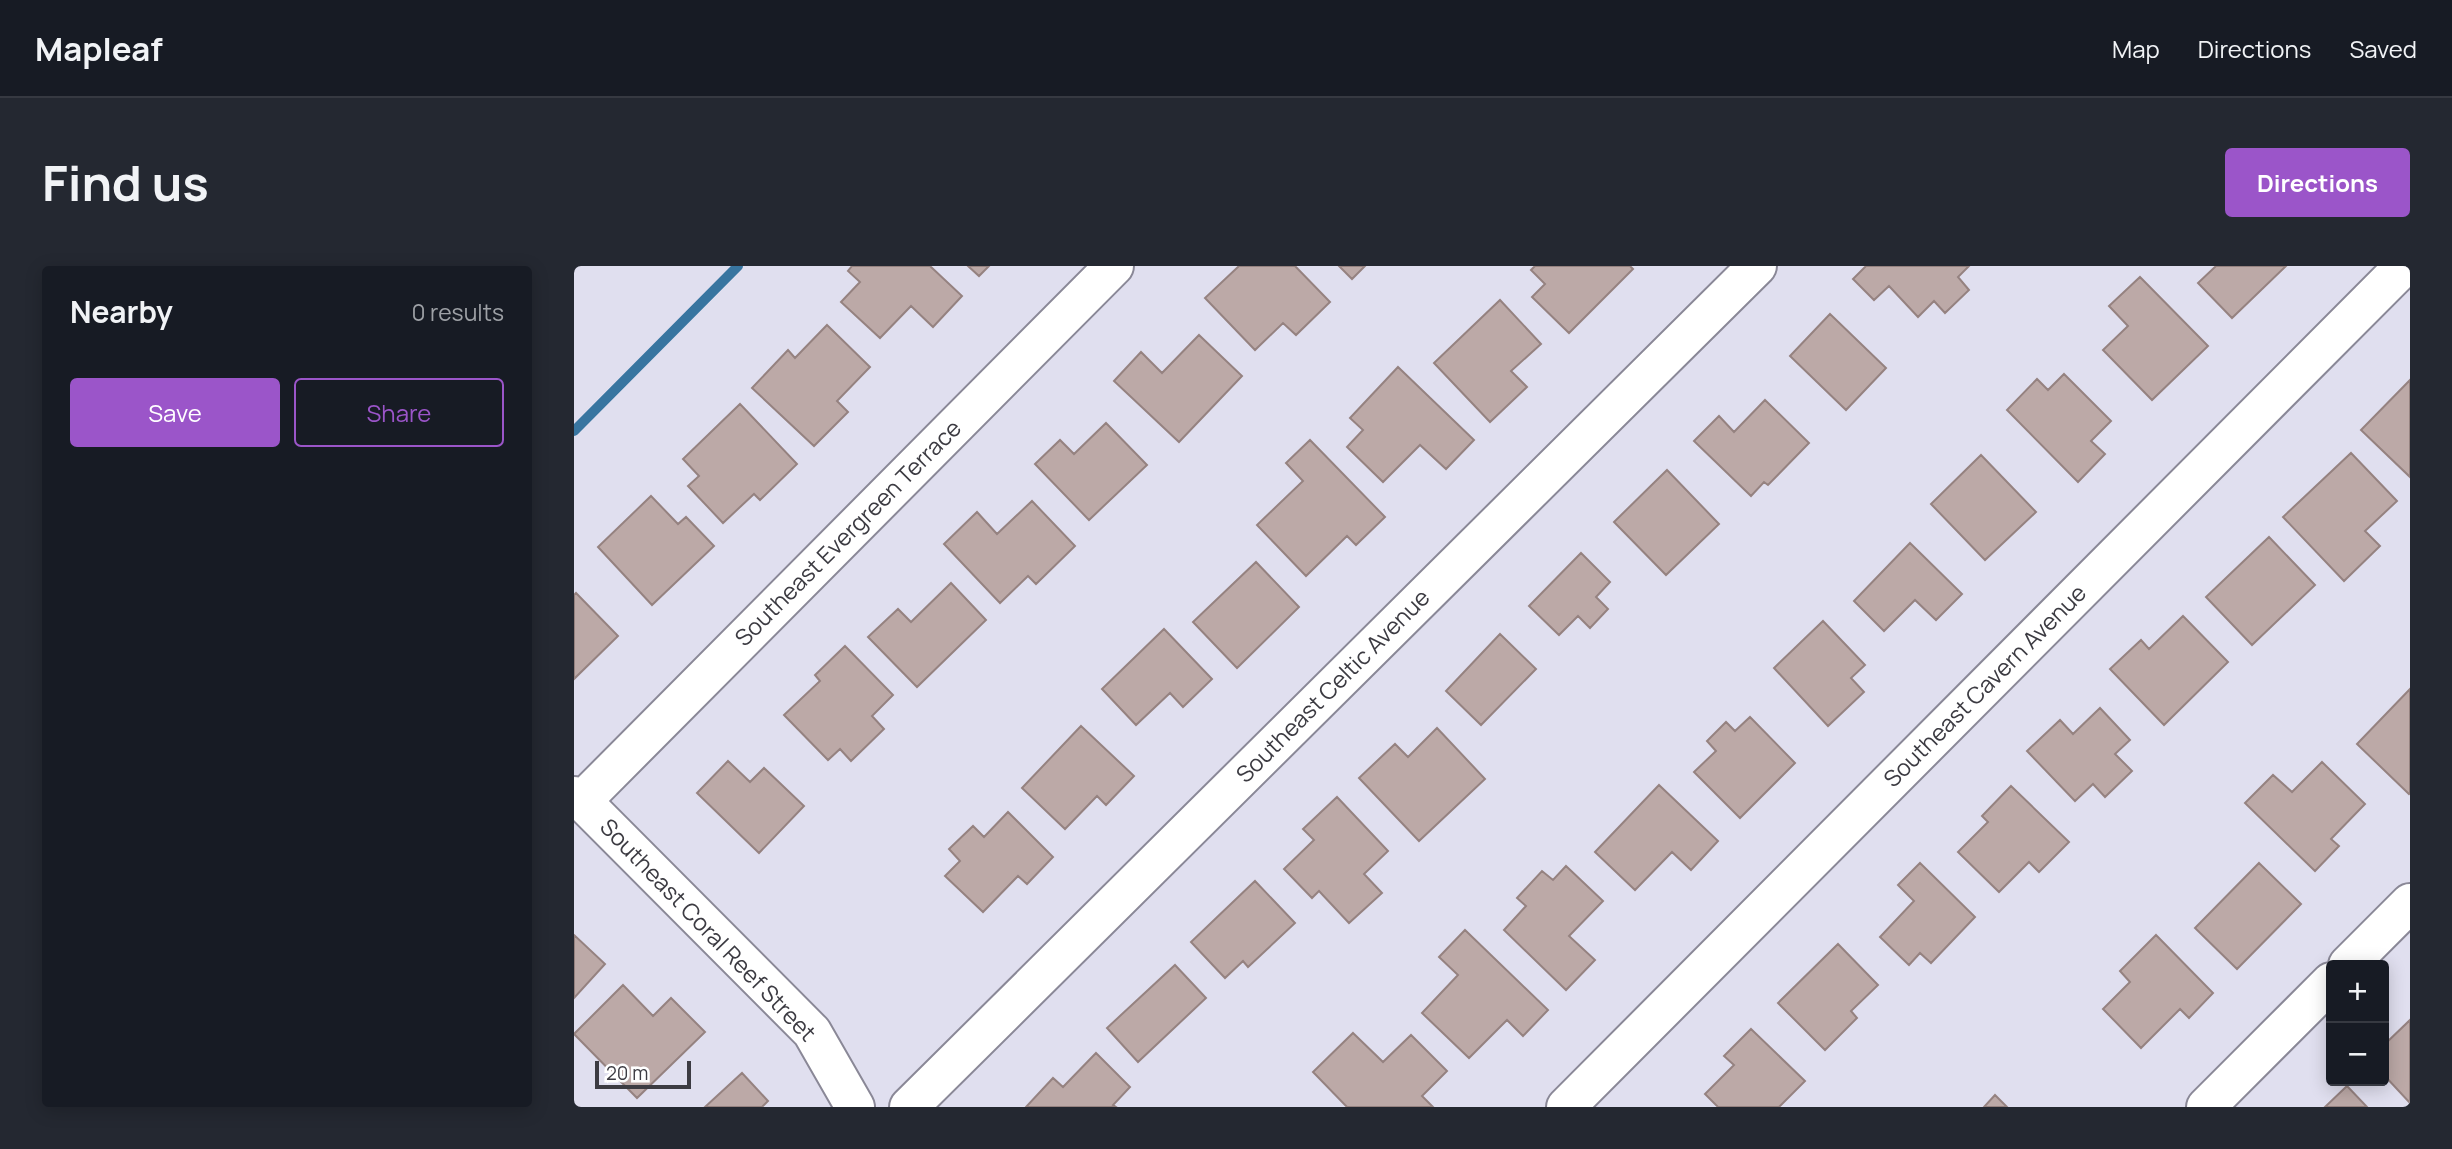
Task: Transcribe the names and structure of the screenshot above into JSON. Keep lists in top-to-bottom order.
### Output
{
  "streets": {
    "street": [
      "Southeast Evergreen Terrace",
      "Southeast Celtic Avenue",
      "Southeast Cavern Avenue",
      "Southeast Coral Reef Street"
    ]
  },
  "crossings": [
    ["Southeast Evergreen Terrace", "Southeast Coral Reef Street"]
  ],
  "scale_bar": "20 m",
  "page": {
    "header": "Mapleaf",
    "nav": ["Map", "Directions", "Saved"],
    "buttons": [
      "Directions",
      ["Save", "Share"]
    ],
    "title": "Find us",
    "heading": ["Nearby", "0 results"],
    "map_buttons": ["+", "−"],
    "scale": "20 m"
  }
}
